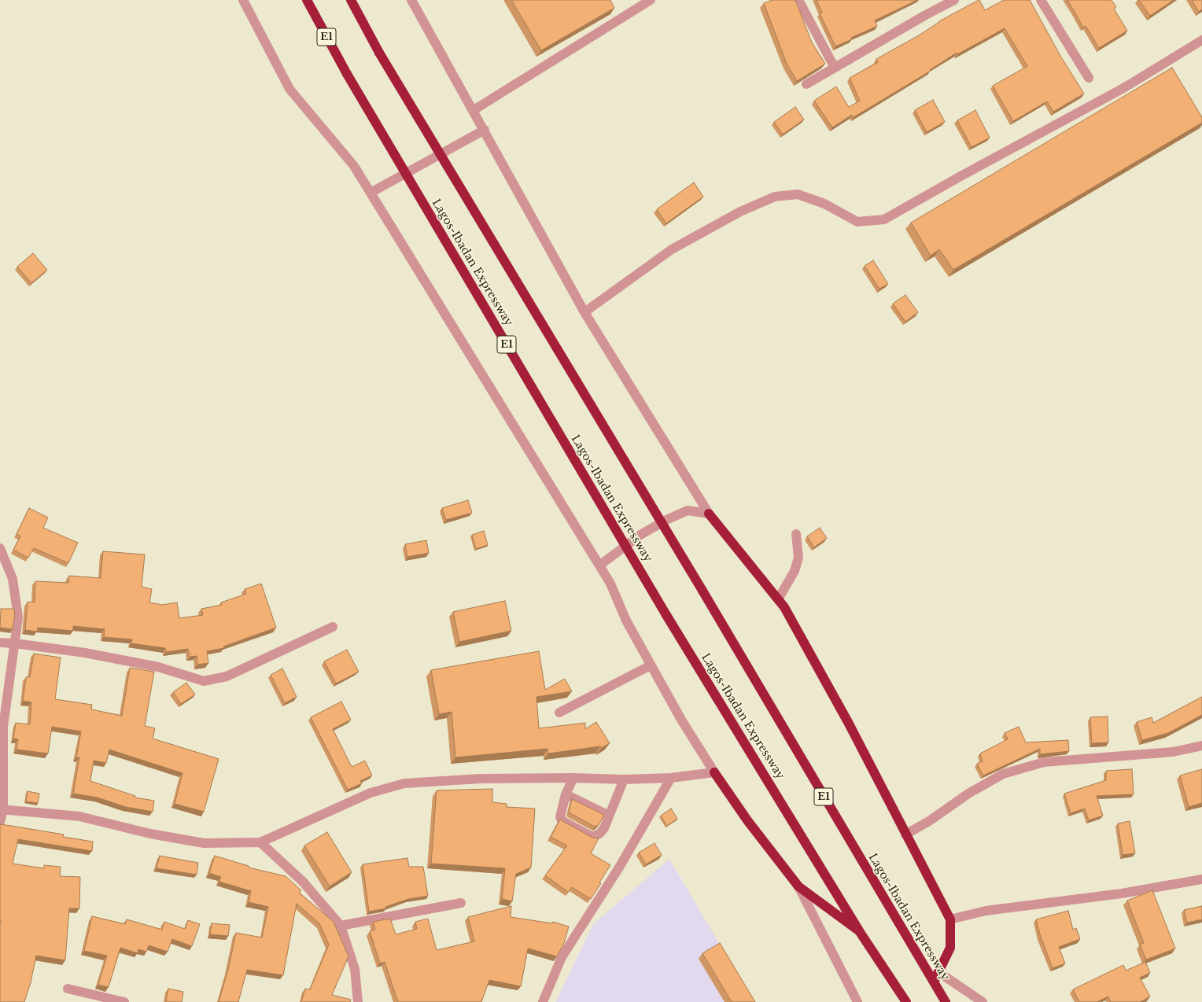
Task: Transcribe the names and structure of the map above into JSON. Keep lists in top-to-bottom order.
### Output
{
  "streets": {
    "highway": ["E1", "Lagos-Ibadan Expressway"]
  }
}
